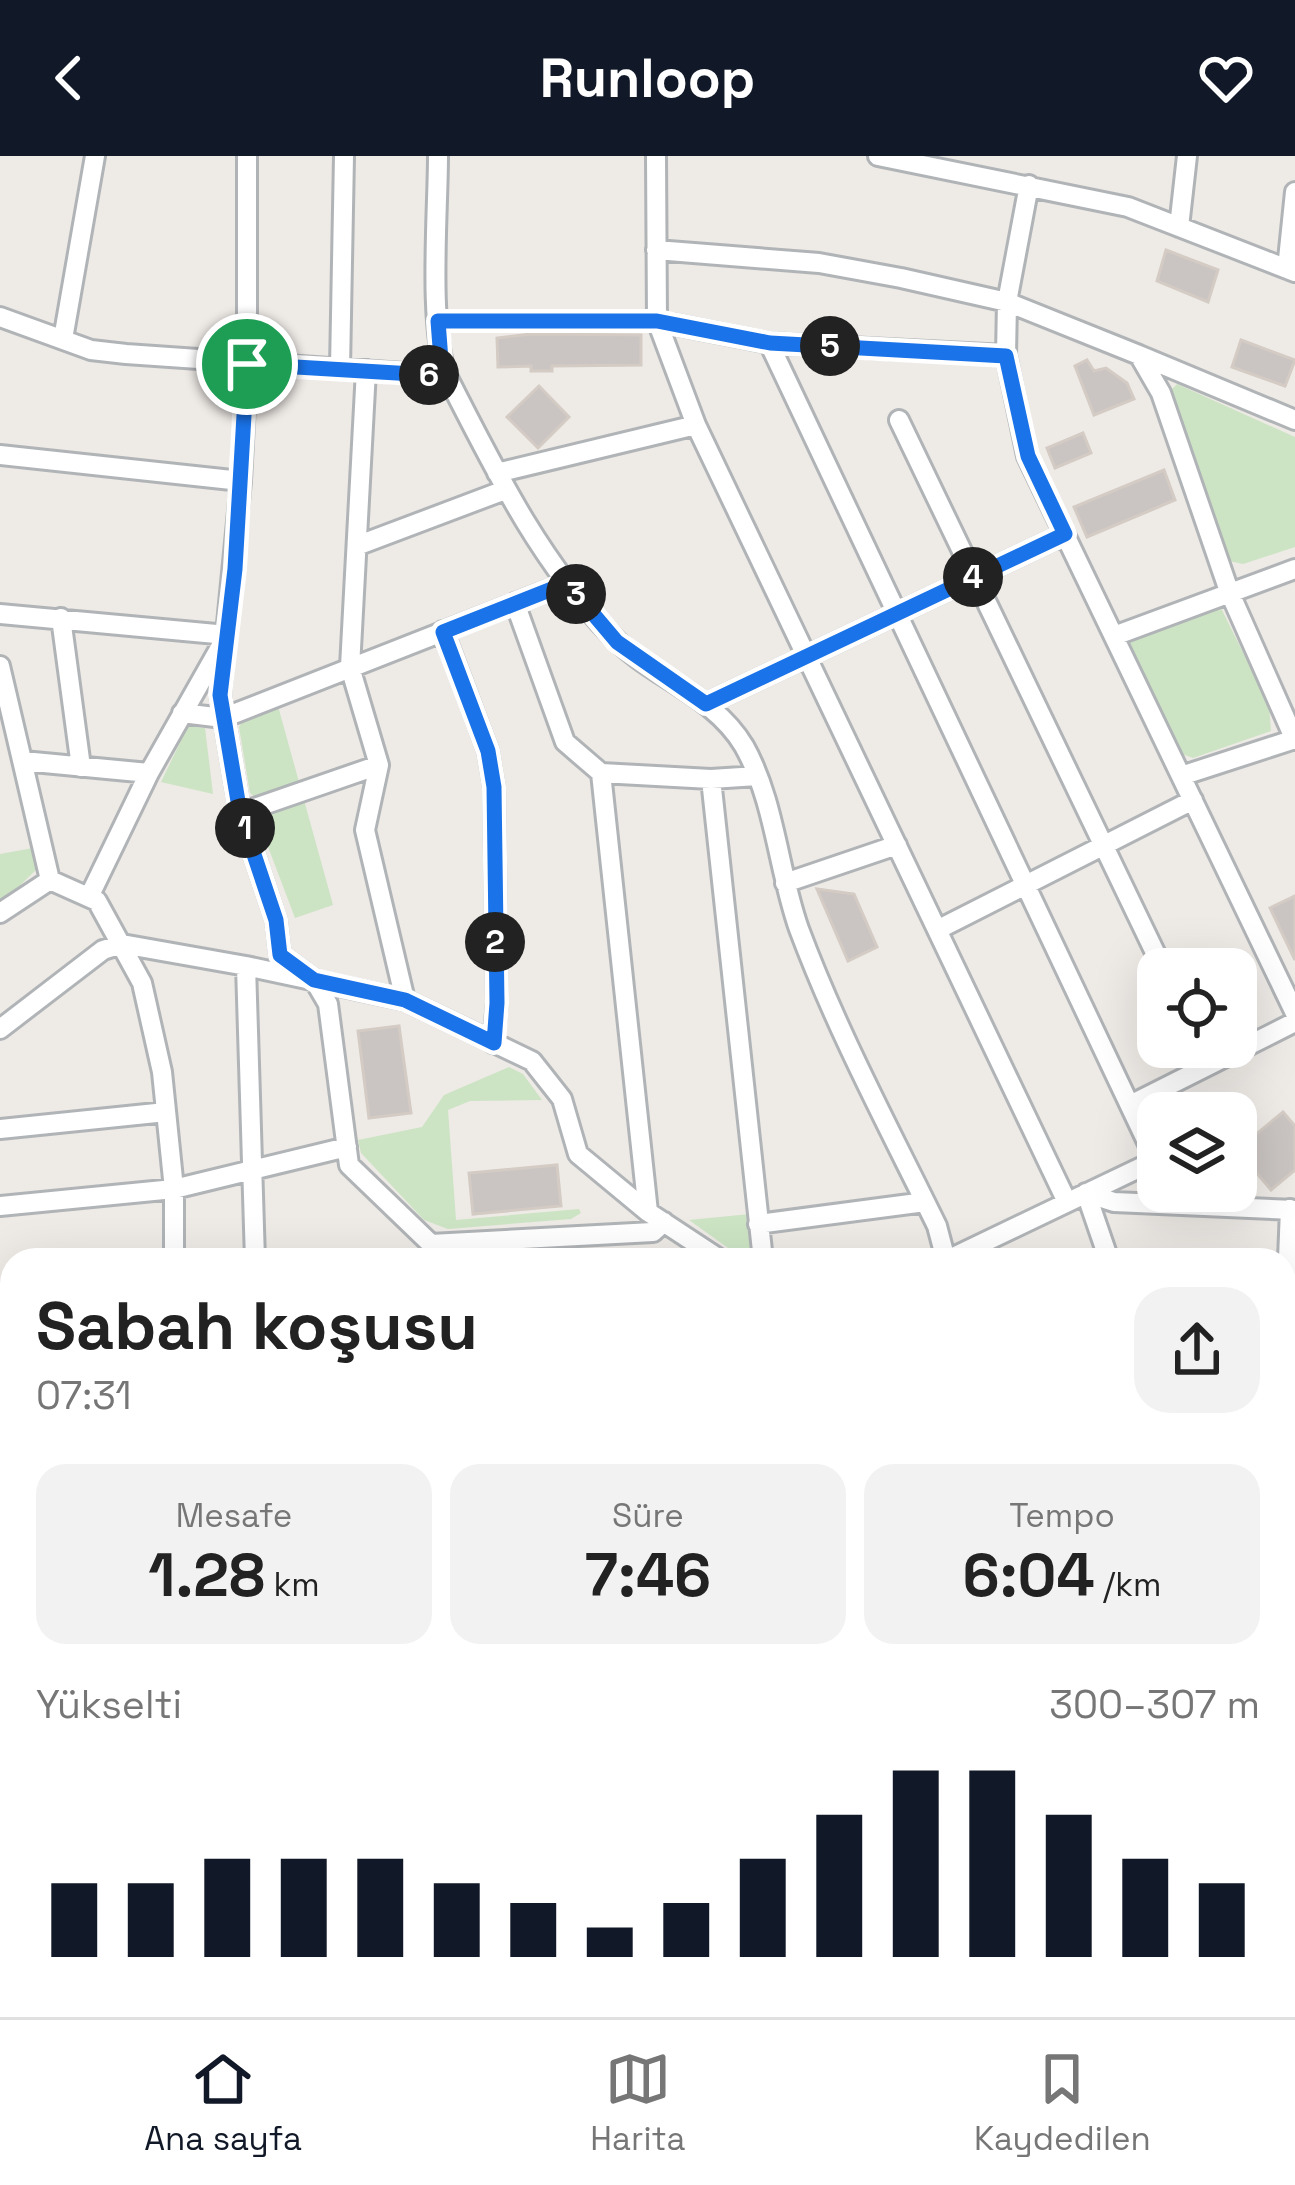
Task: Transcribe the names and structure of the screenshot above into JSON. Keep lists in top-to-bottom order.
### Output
{
  "page": {
    "header": "Runloop",
    "pins": [
      "5",
      "6",
      "4",
      "3",
      "1",
      "2"
    ],
    "heading": ["Sabah koşusu", "07:31"],
    "stats": [
      ["Mesafe", "1.28 km"],
      ["Süre", "7:46"],
      ["Tempo", "6:04 /km"]
    ],
    "chart": ["Yükselti", "300–307 m"],
    "tabs": ["Ana sayfa", "Harita", "Kaydedilen"]
  }
}
